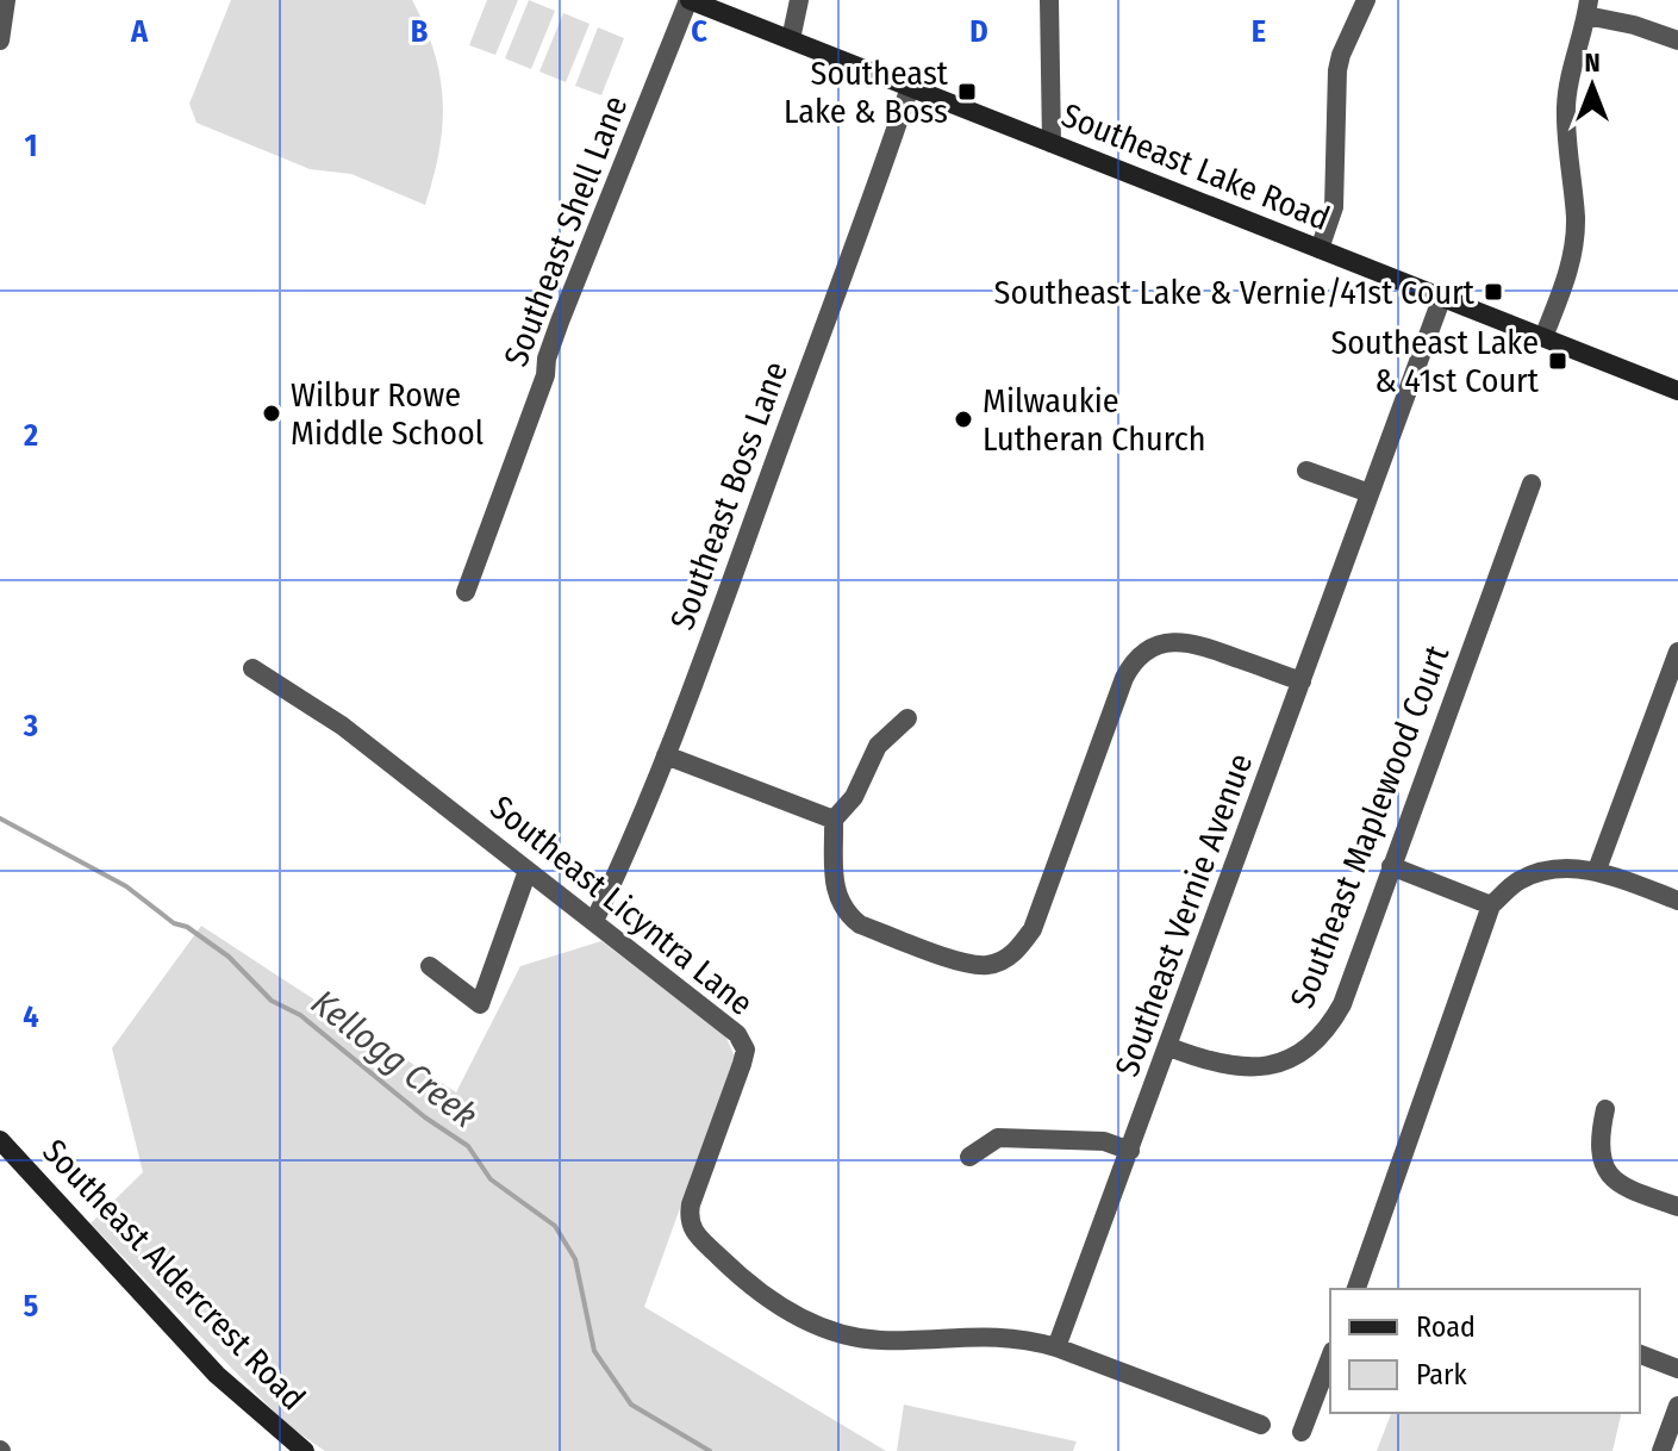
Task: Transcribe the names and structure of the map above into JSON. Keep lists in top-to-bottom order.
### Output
{
  "streets": {
    "main road": ["Southeast Lake Road", "Southeast Aldercrest Road"],
    "street": [
      "Southeast Shell Lane",
      "Southeast Boss Lane",
      "Southeast Maplewood Court",
      "Southeast Licyntra Lane",
      "Southeast Vernie Avenue"
    ]
  },
  "crossings": [
    ["Southeast Lake Road", "Southeast Shell Lane"],
    ["Southeast Lake Road", "Southeast Boss Lane"],
    ["Southeast Lake Road", "Southeast Vernie Avenue"],
    ["Southeast Boss Lane", "Southeast Licyntra Lane"],
    ["Southeast Maplewood Court", "Southeast Vernie Avenue"],
    ["Southeast Licyntra Lane", "Southeast Vernie Avenue"]
  ],
  "water": ["Kellogg Creek"],
  "places": {
    "transit": ["Southeast Lake & Boss", "Southeast Lake & Vernie/41st Court", "Southeast Lake & 41st Court"],
    "other": ["Wilbur Rowe Middle School", "Milwaukie Lutheran Church"]
  },
  "legend": ["Road", "Park"],
  "north": "top",
  "grid": {
    "columns": [
      "A",
      "B",
      "C",
      "D",
      "E"
    ],
    "rows": [
      "1",
      "2",
      "3",
      "4",
      "5"
    ]
  }
}
